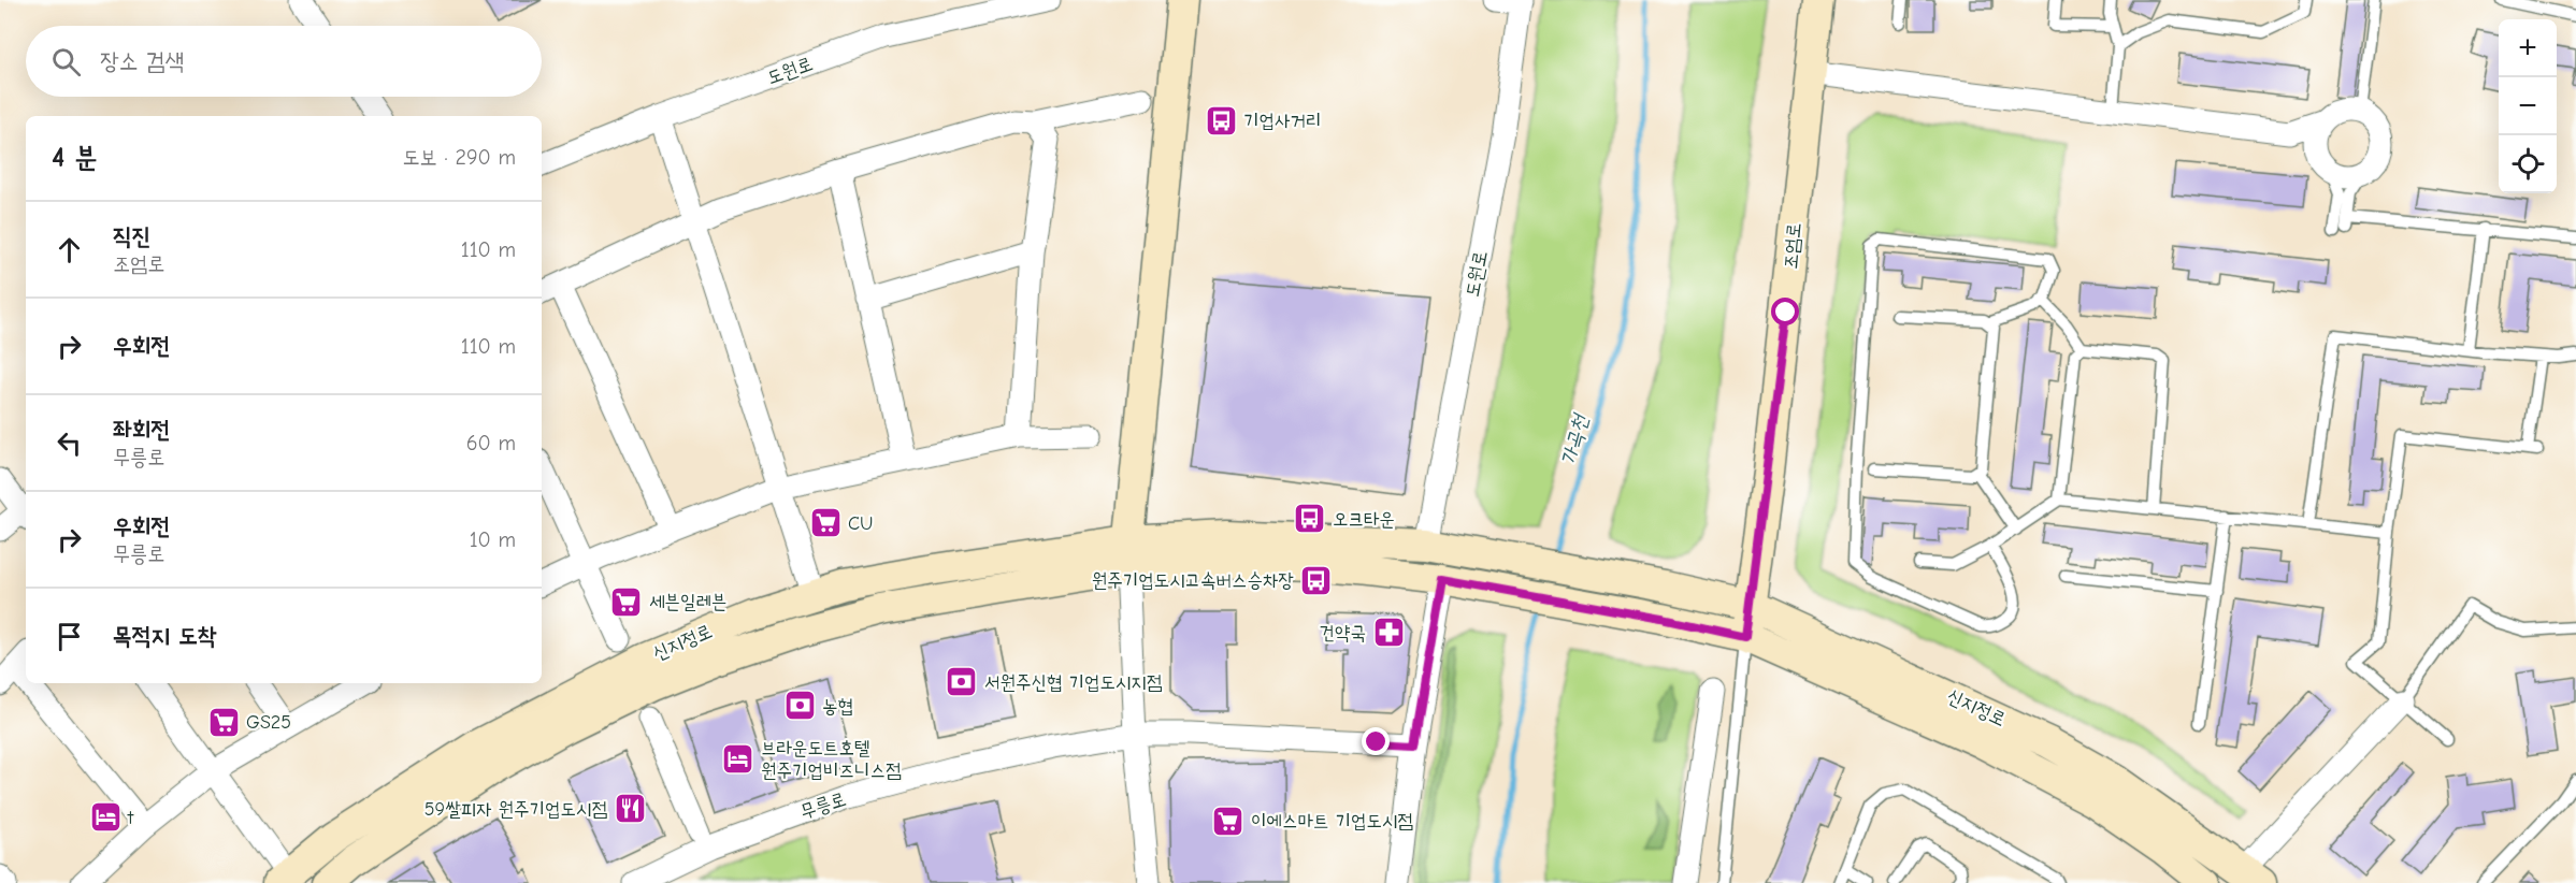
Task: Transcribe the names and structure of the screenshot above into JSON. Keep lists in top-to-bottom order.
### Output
{
  "streets": {
    "street": [
      "도원로",
      "조엄로",
      "신지정로",
      "무릉로"
    ]
  },
  "crossings": [
    ["도원로", "신지정로"],
    ["조엄로", "신지정로"]
  ],
  "water": ["가곡천"],
  "places": {
    "bus stop": ["기업사거리", "오크타운", "원주기업도시고속버스승차장"],
    "supermarket": [
      "CU",
      "세븐일레븐",
      "GS25",
      "이에스마트 기업도시점"
    ],
    "pharmacy": ["건약국"],
    "bank": ["서원주신협 기업도시지점", "농협"],
    "hotel": ["브라운도트호텔 원주기업비즈니스점", "t"],
    "restaurant": ["59쌀피자 원주기업도시점"]
  },
  "page": {
    "map_buttons": ["+", "−"],
    "search": "장소 검색",
    "heading": ["4 분", "도보 · 290 m"],
    "list": [
      ["직진", "조엄로", "110 m"],
      ["우회전", "110 m"],
      ["좌회전", "무릉로", "60 m"],
      ["우회전", "무릉로", "10 m"],
      "목적지 도착"
    ]
  }
}
